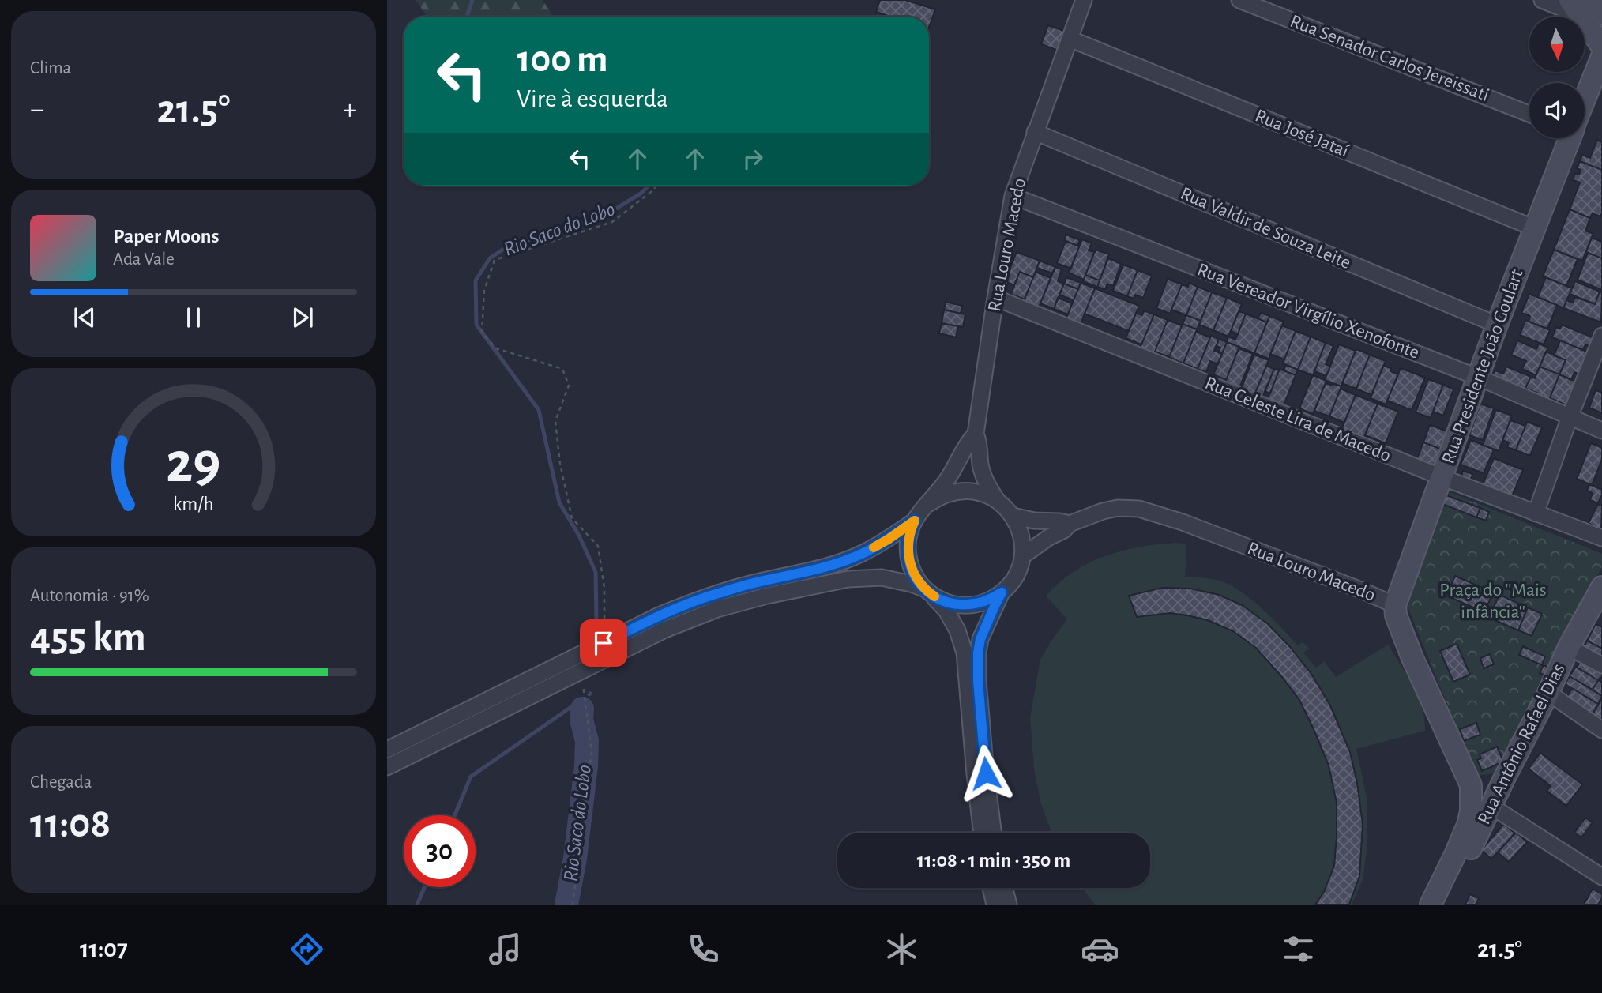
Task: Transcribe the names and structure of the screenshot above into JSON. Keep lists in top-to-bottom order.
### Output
{
  "streets": {
    "street": [
      "Rua Senador Carlos Jereissati",
      "Rua José Jataí",
      "Rua Valdir de Souza Leite",
      "Rua Louro Macedo",
      "Rua Vereador Virgílio Xenofonte",
      "Rua Presidente João Goulart",
      "Rua Celeste Lira de Macedo",
      "Rua Antônio Rafael Dias"
    ]
  },
  "crossings": [
    ["Rua José Jataí", "Rua Louro Macedo"],
    ["Rua José Jataí", "Rua Presidente João Goulart"],
    ["Rua Valdir de Souza Leite", "Rua Louro Macedo"],
    ["Rua Valdir de Souza Leite", "Rua Presidente João Goulart"],
    ["Rua Louro Macedo", "Rua Vereador Virgílio Xenofonte"],
    ["Rua Louro Macedo", "Rua Presidente João Goulart"],
    ["Rua Louro Macedo", "Rua Celeste Lira de Macedo"],
    ["Rua Louro Macedo", "Rua Antônio Rafael Dias"],
    ["Rua Vereador Virgílio Xenofonte", "Rua Presidente João Goulart"],
    ["Rua Presidente João Goulart", "Rua Celeste Lira de Macedo"],
    ["Rua Presidente João Goulart", "Rua Antônio Rafael Dias"]
  ],
  "water": ["Rio Saco do Lobo"],
  "parks": ["Praça do ''Mais infância''"],
  "north": "bottom",
  "page": {
    "tile": [
      "Clima",
      ["Autonomia · 91%", "455 km"],
      ["Chegada", "11:08"]
    ],
    "turn": ["100 m", "Vire à esquerda"],
    "heat": ["−", "21.5°", "+"],
    "song": ["Paper Moons", "Ada Vale"],
    "limit": "30",
    "trip": "11:08 · 1 min · 350 m",
    "tabs": ["11:07", "21.5°"],
    "gauge": ["29", "km/h"]
  }
}
